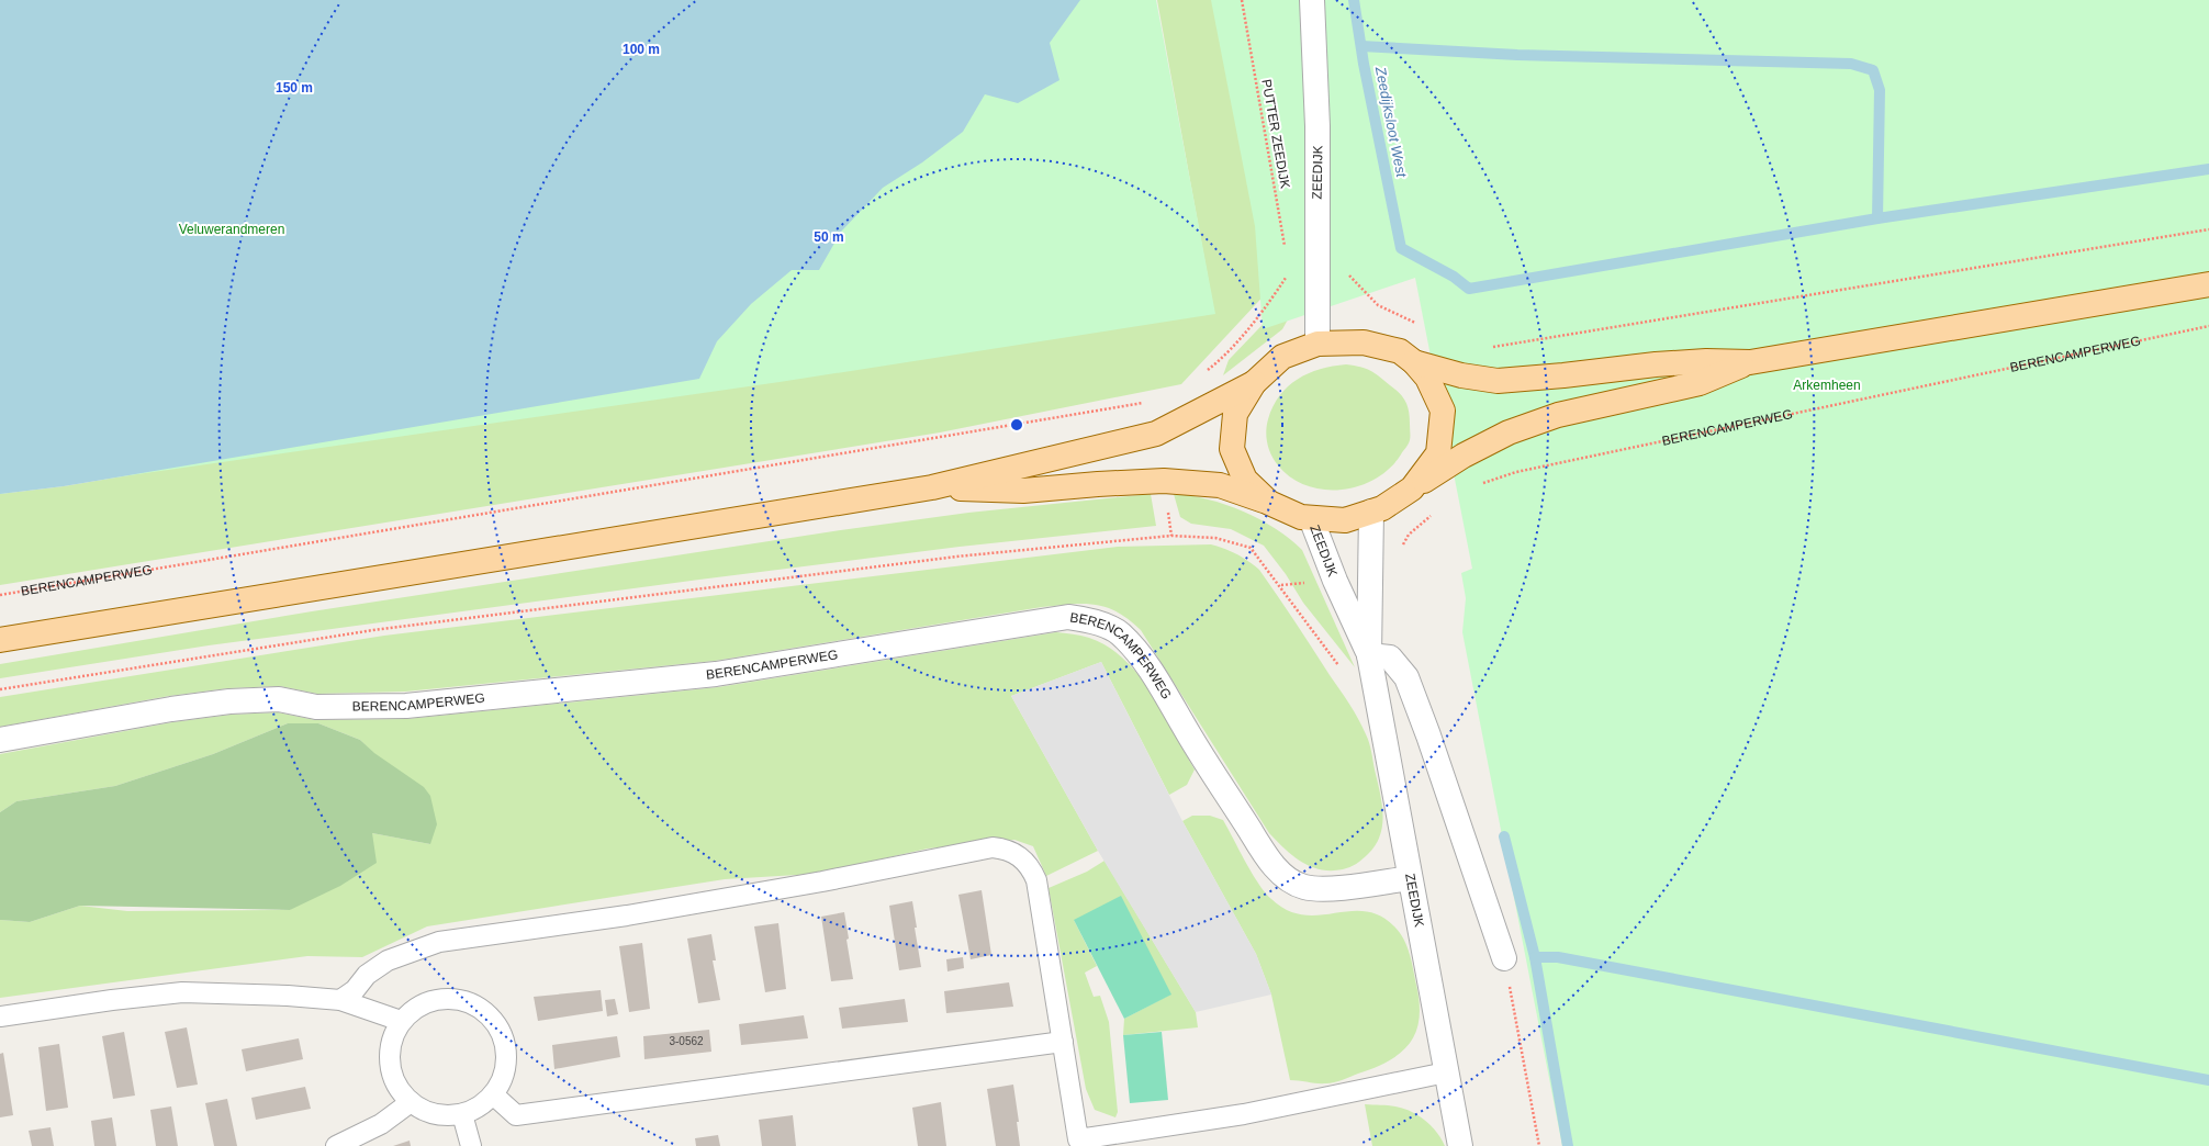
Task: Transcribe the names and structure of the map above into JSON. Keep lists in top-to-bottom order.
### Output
{
  "streets": {
    "street": ["ZEEDIJK", "BERENCAMPERWEG"],
    "path": ["PUTTER ZEEDIJK"]
  },
  "crossings": [
    ["ZEEDIJK", "BERENCAMPERWEG"]
  ],
  "water": ["Zeedijksloot West"],
  "parks": ["Veluwerandmeren", "Arkemheen"],
  "house_numbers": ["3-0562"],
  "rings": ["100 m", "150 m", "50 m"]
}
